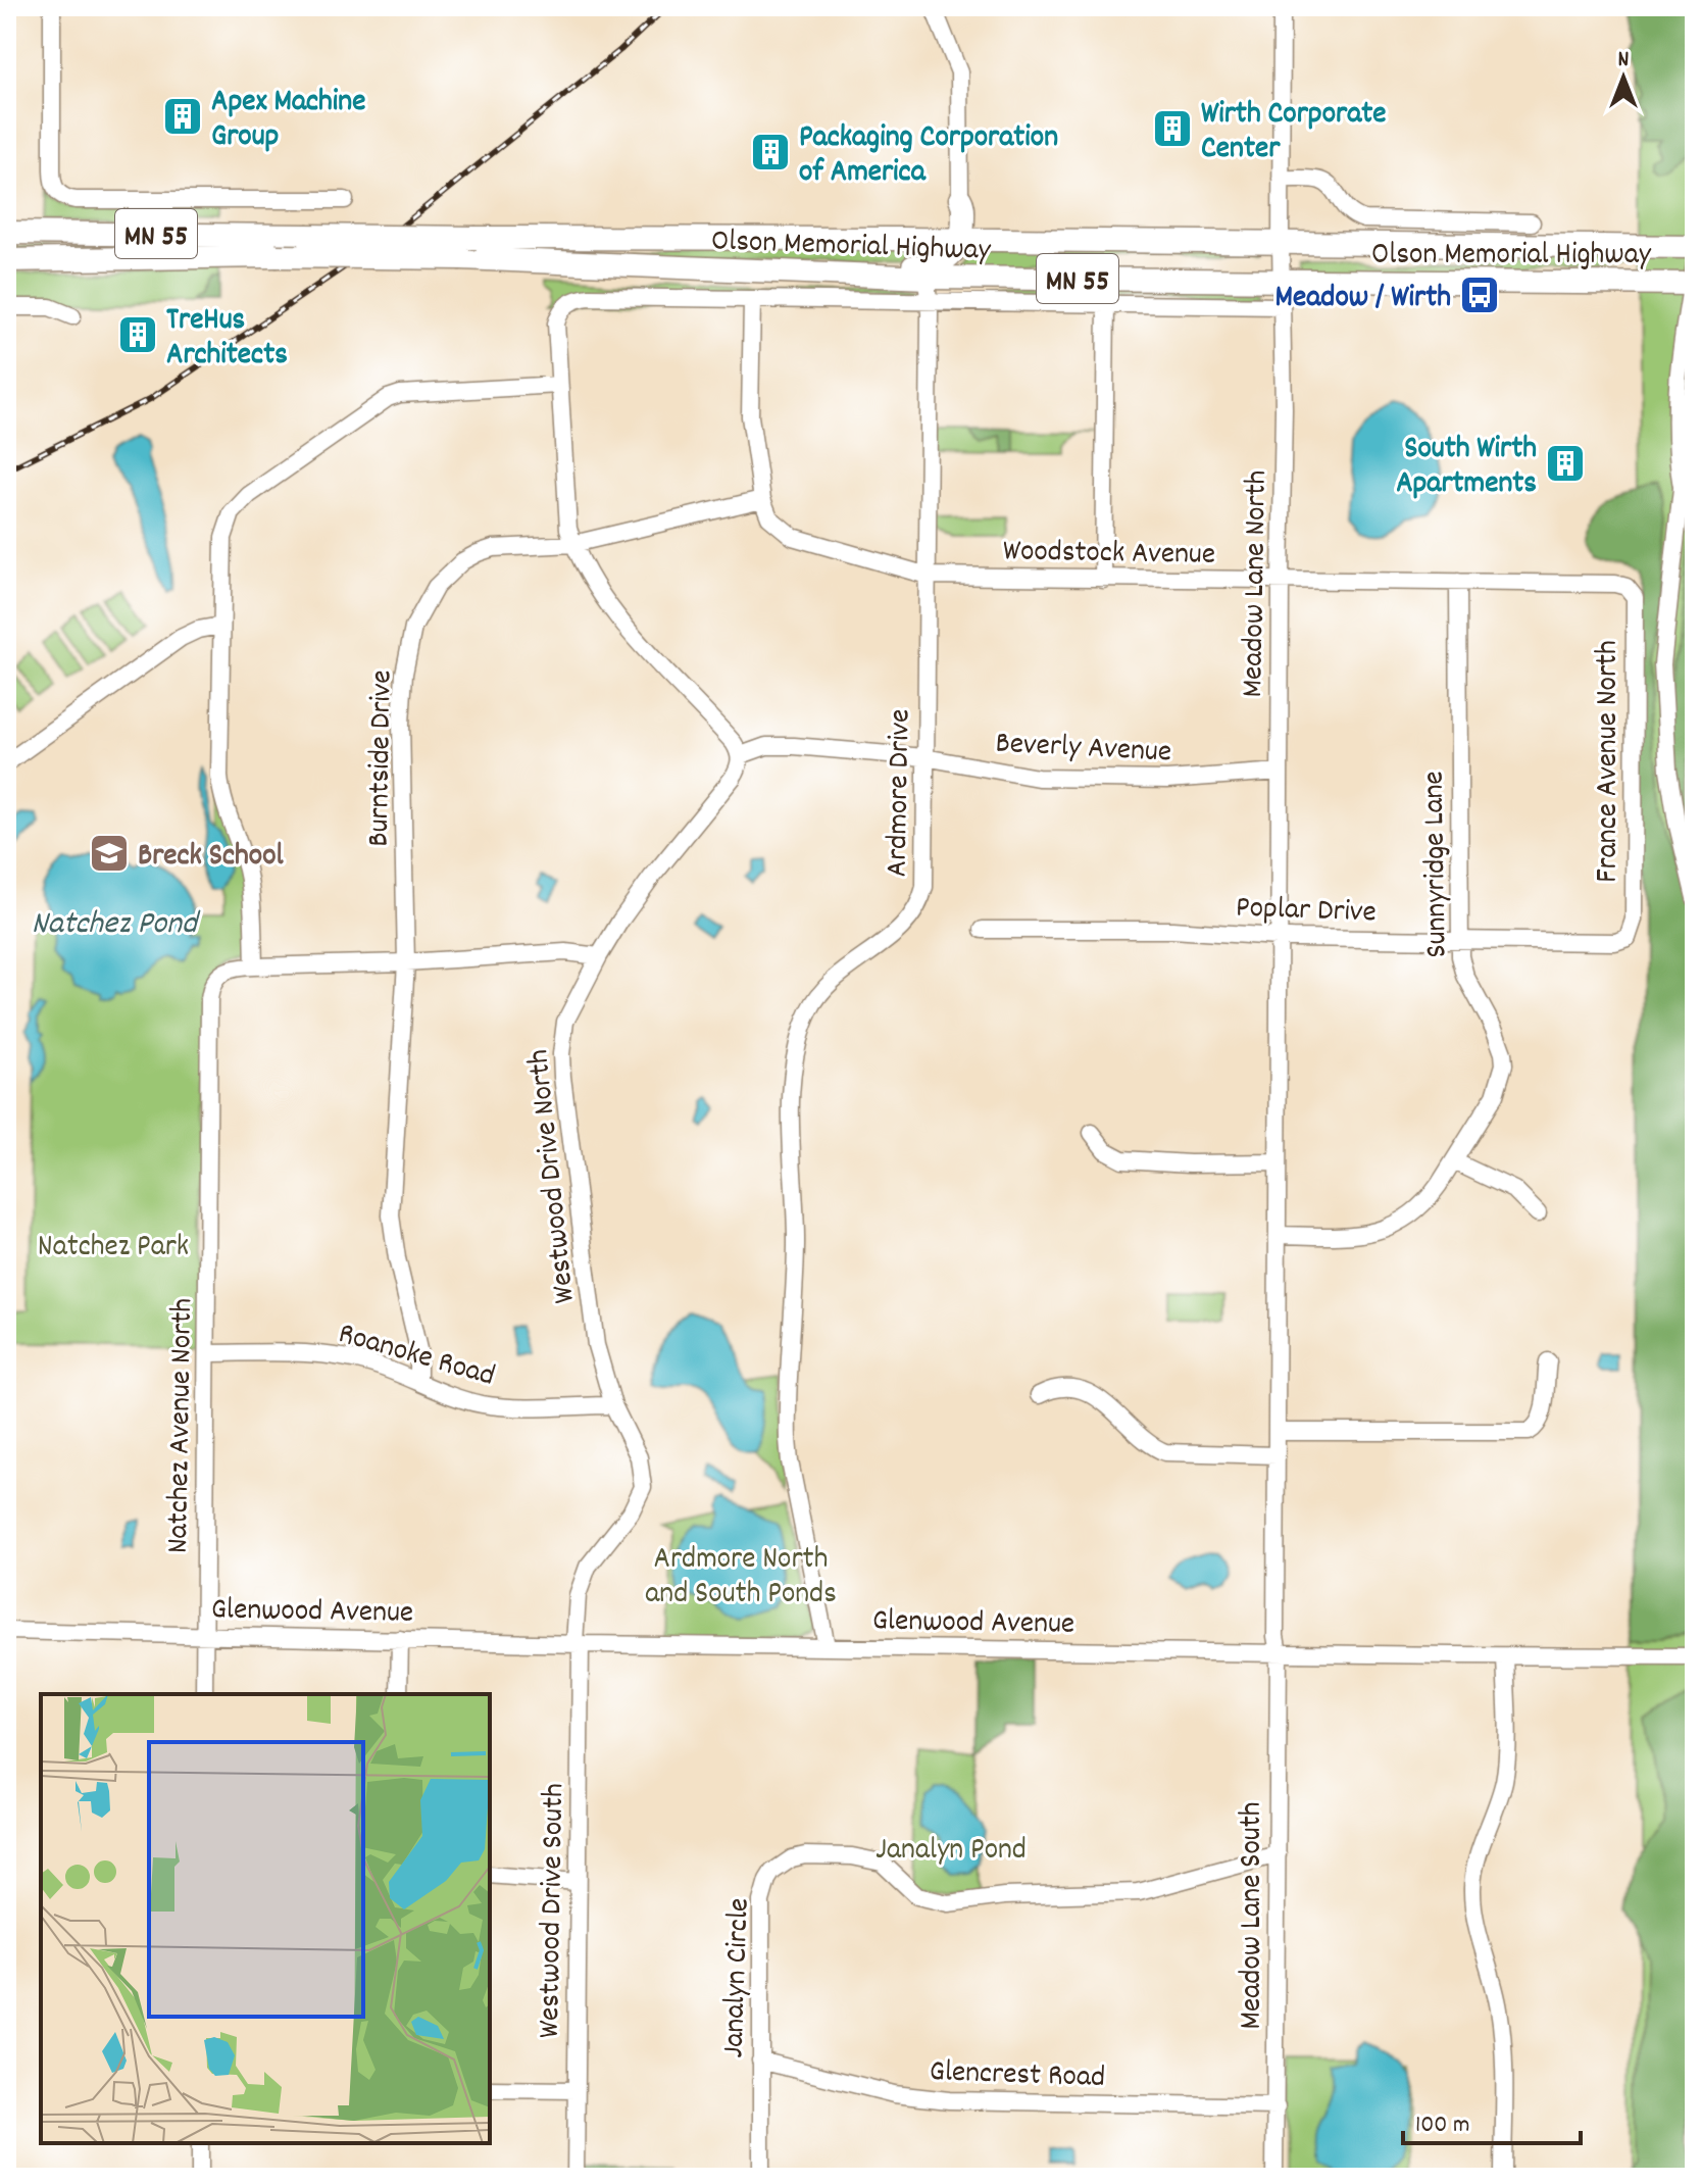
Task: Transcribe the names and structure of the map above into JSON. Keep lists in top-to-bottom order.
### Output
{
  "streets": {
    "main road": ["MN 55", "Olson Memorial Highway"],
    "street": [
      "Woodstock Avenue",
      "Meadow Lane North",
      "Beverly Avenue",
      "Burntside Drive",
      "France Avenue North",
      "Ardmore Drive",
      "Sunnyridge Lane",
      "Poplar Drive",
      "Westwood Drive North",
      "Roanoke Road",
      "Natchez Avenue North",
      "Glenwood Avenue",
      "Westwood Drive South",
      "Meadow Lane South",
      "Janalyn Circle",
      "Glencrest Road"
    ]
  },
  "crossings": [
    ["Olson Memorial Highway", "Meadow Lane North"],
    ["Olson Memorial Highway", "Ardmore Drive"],
    ["Woodstock Avenue", "Meadow Lane North"],
    ["Woodstock Avenue", "Burntside Drive"],
    ["Woodstock Avenue", "France Avenue North"],
    ["Woodstock Avenue", "Ardmore Drive"],
    ["Woodstock Avenue", "Sunnyridge Lane"],
    ["Meadow Lane North", "Beverly Avenue"],
    ["Meadow Lane North", "Sunnyridge Lane"],
    ["Meadow Lane North", "Poplar Drive"],
    ["Beverly Avenue", "Ardmore Drive"],
    ["Beverly Avenue", "Westwood Drive North"],
    ["Burntside Drive", "Roanoke Road"],
    ["Burntside Drive", "Natchez Avenue North"],
    ["France Avenue North", "Poplar Drive"],
    ["Ardmore Drive", "Glenwood Avenue"],
    ["Sunnyridge Lane", "Poplar Drive"],
    ["Westwood Drive North", "Roanoke Road"],
    ["Westwood Drive North", "Natchez Avenue North"],
    ["Westwood Drive North", "Glenwood Avenue"],
    ["Westwood Drive North", "Westwood Drive South"],
    ["Roanoke Road", "Natchez Avenue North"],
    ["Natchez Avenue North", "Glenwood Avenue"],
    ["Glenwood Avenue", "Westwood Drive South"],
    ["Glenwood Avenue", "Meadow Lane South"],
    ["Meadow Lane South", "Janalyn Circle"],
    ["Meadow Lane South", "Glencrest Road"],
    ["Janalyn Circle", "Glencrest Road"]
  ],
  "water": ["Natchez Pond"],
  "parks": ["Natchez Park", "Ardmore North and South Ponds", "Janalyn Pond"],
  "places": {
    "building": [
      "Apex Machine Group",
      "Wirth Corporate Center",
      "Packaging Corporation of America",
      "TreHus Architects",
      "South Wirth Apartments"
    ],
    "bus stop": ["Meadow / Wirth"],
    "school or university": ["Breck School"]
  },
  "scale_bar": "100 m",
  "north": "top"
}
